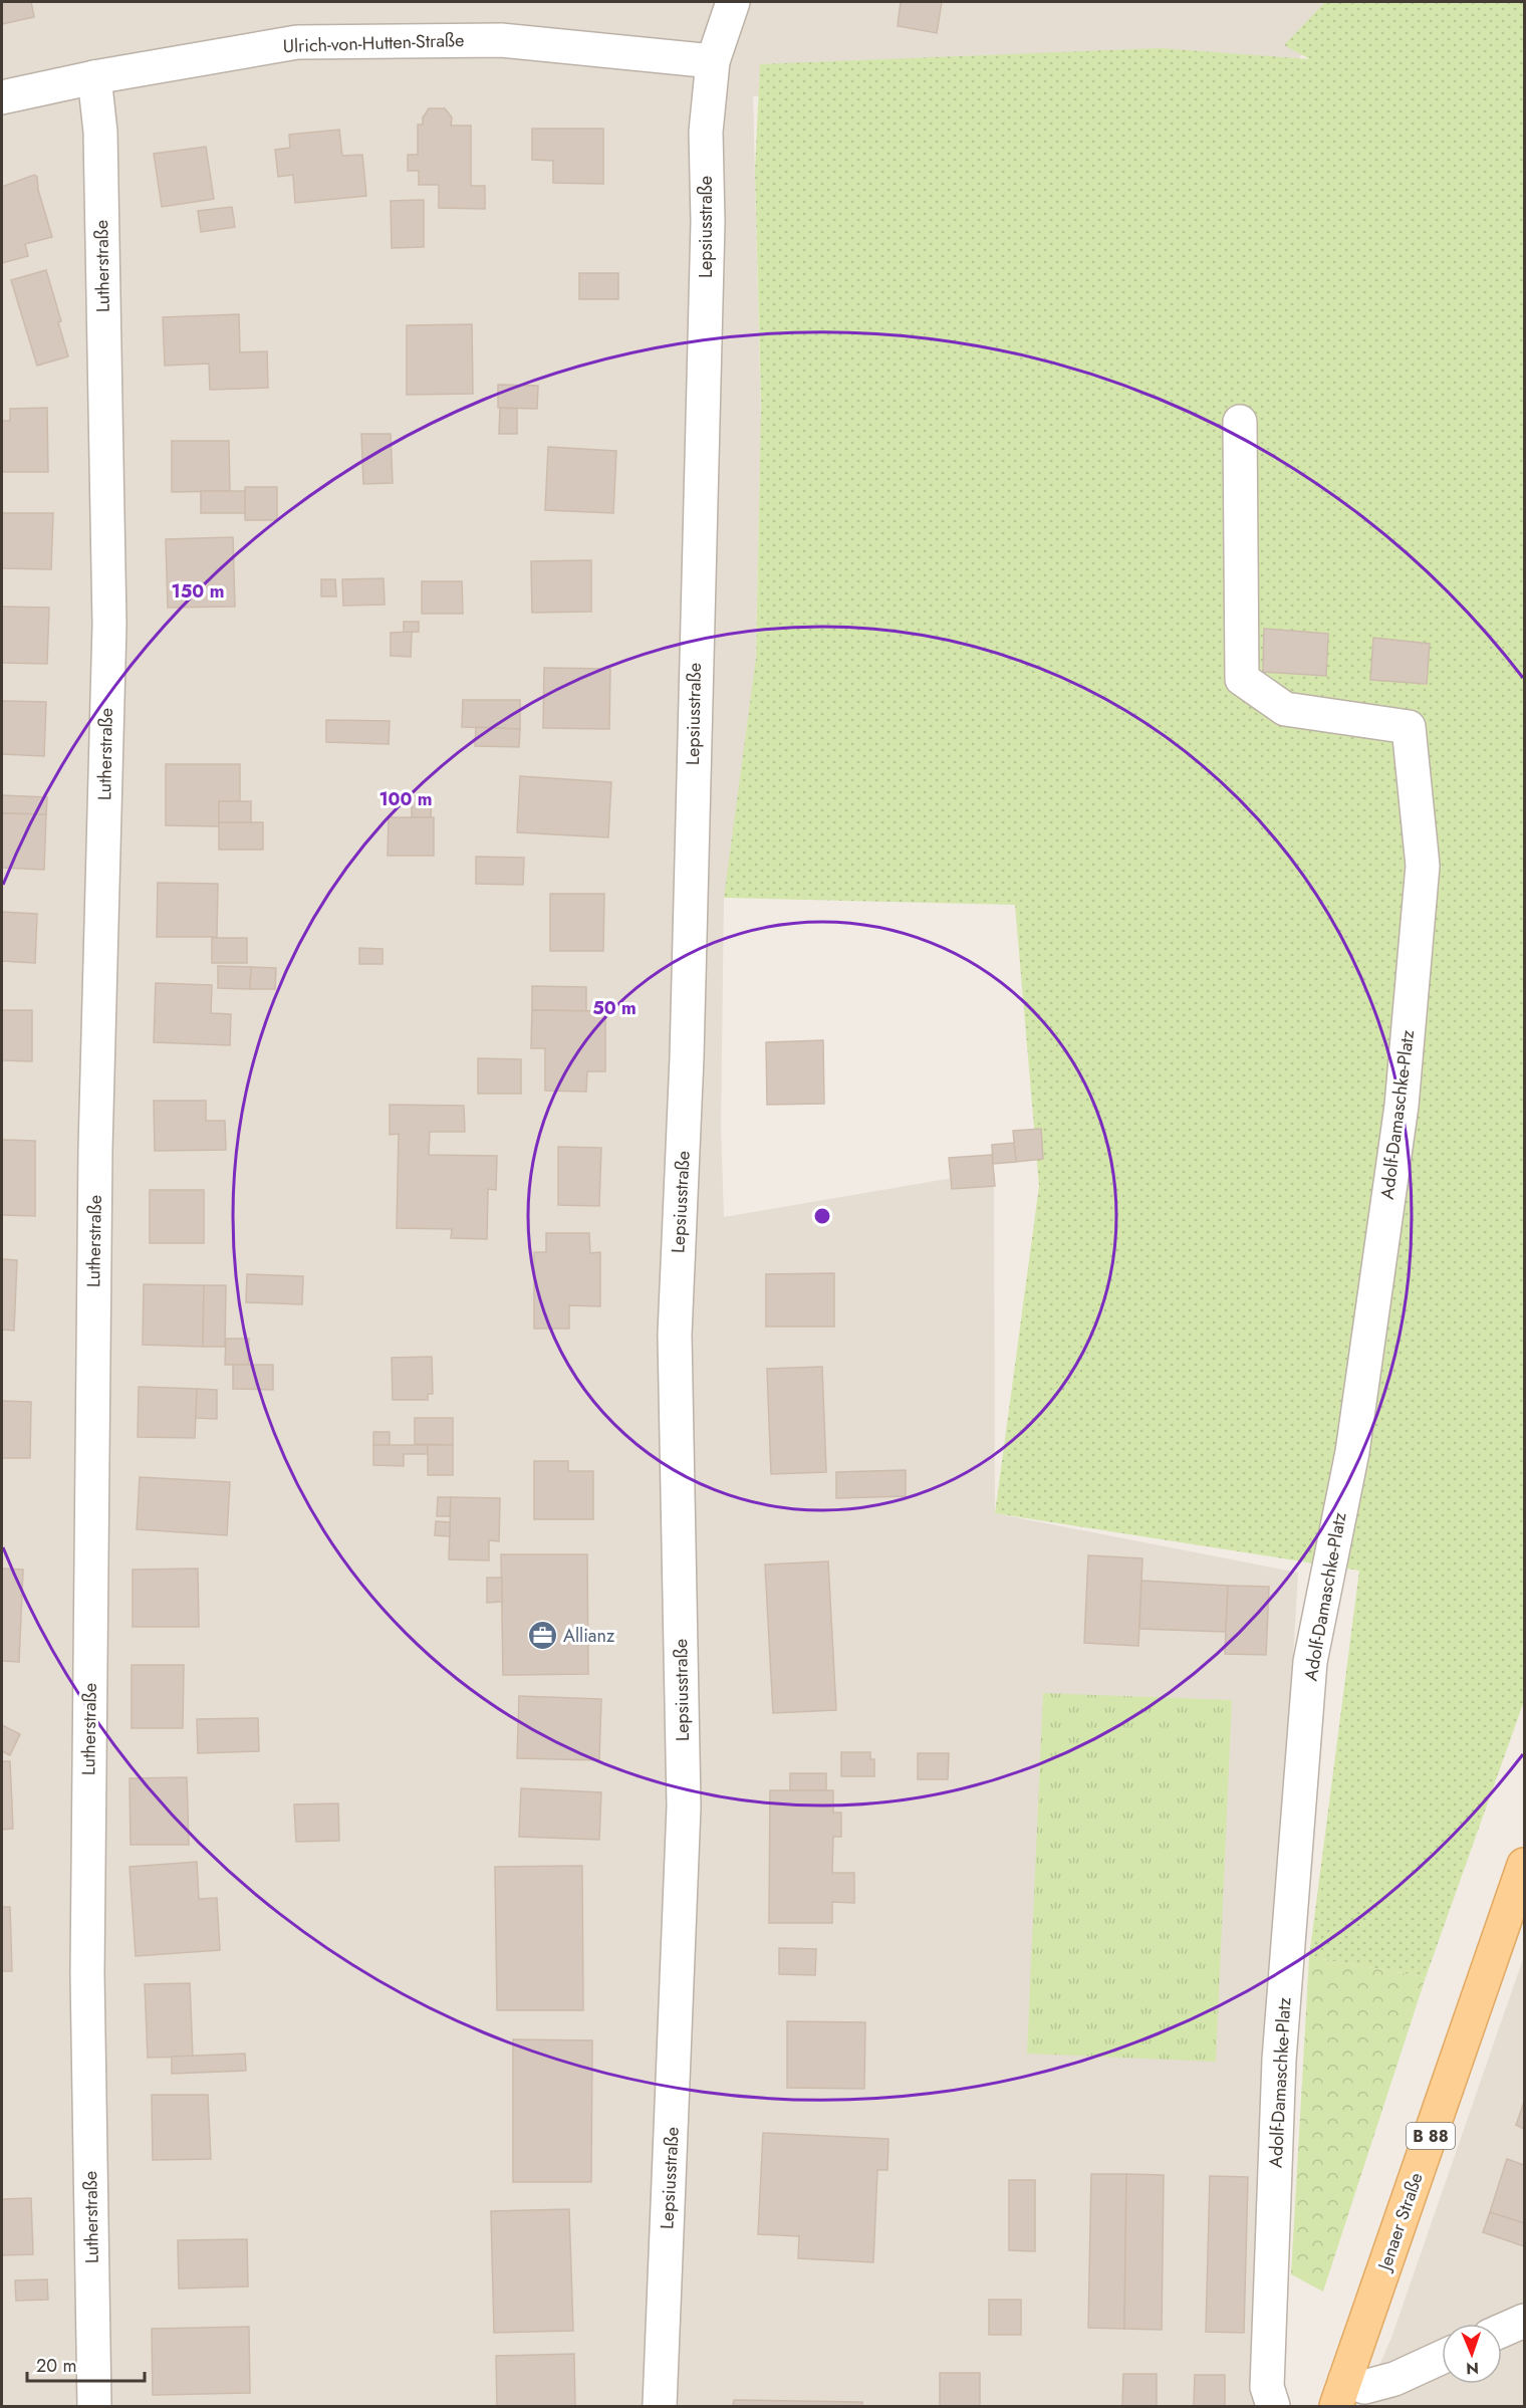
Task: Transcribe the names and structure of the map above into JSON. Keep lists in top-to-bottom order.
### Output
{
  "streets": {
    "main road": ["B 88", "Jenaer Straße"],
    "street": [
      "Ulrich-von-Hutten-Straße",
      "Lepsiusstraße",
      "Lutherstraße",
      "Adolf-Damaschke-Platz"
    ]
  },
  "crossings": [
    ["Ulrich-von-Hutten-Straße", "Lepsiusstraße"],
    ["Ulrich-von-Hutten-Straße", "Lutherstraße"]
  ],
  "places": {
    "office": ["Allianz"]
  },
  "scale_bar": "20 m",
  "north": "bottom",
  "rings": ["150 m", "100 m", "50 m"]
}
